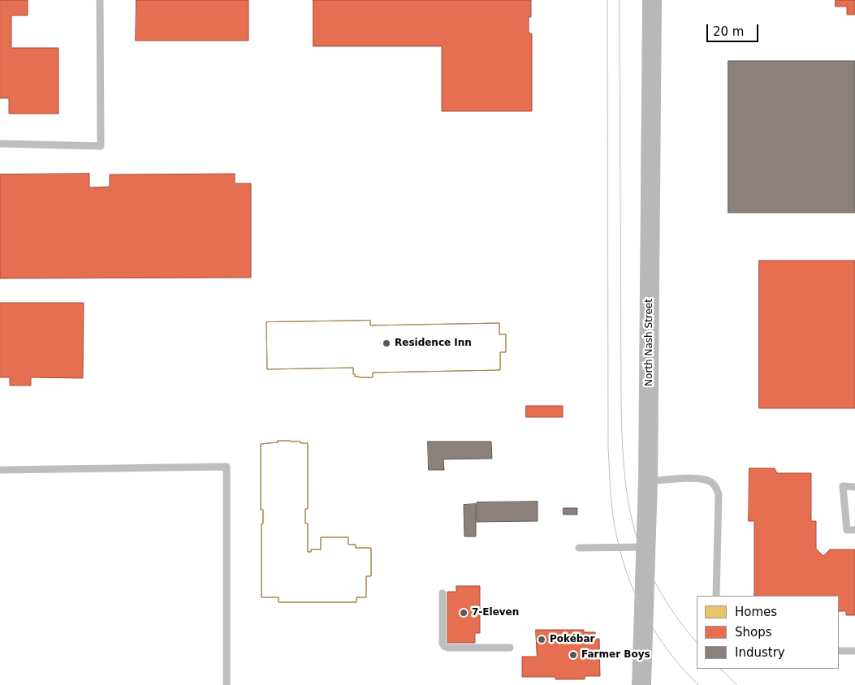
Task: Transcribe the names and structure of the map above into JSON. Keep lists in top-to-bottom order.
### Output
{
  "streets": {
    "street": ["North Nash Street"]
  },
  "places": [
    "Residence Inn",
    "7-Eleven",
    "Pokébar",
    "Farmer Boys"
  ],
  "legend": ["Homes", "Shops", "Industry"],
  "scale_bar": "20 m"
}
